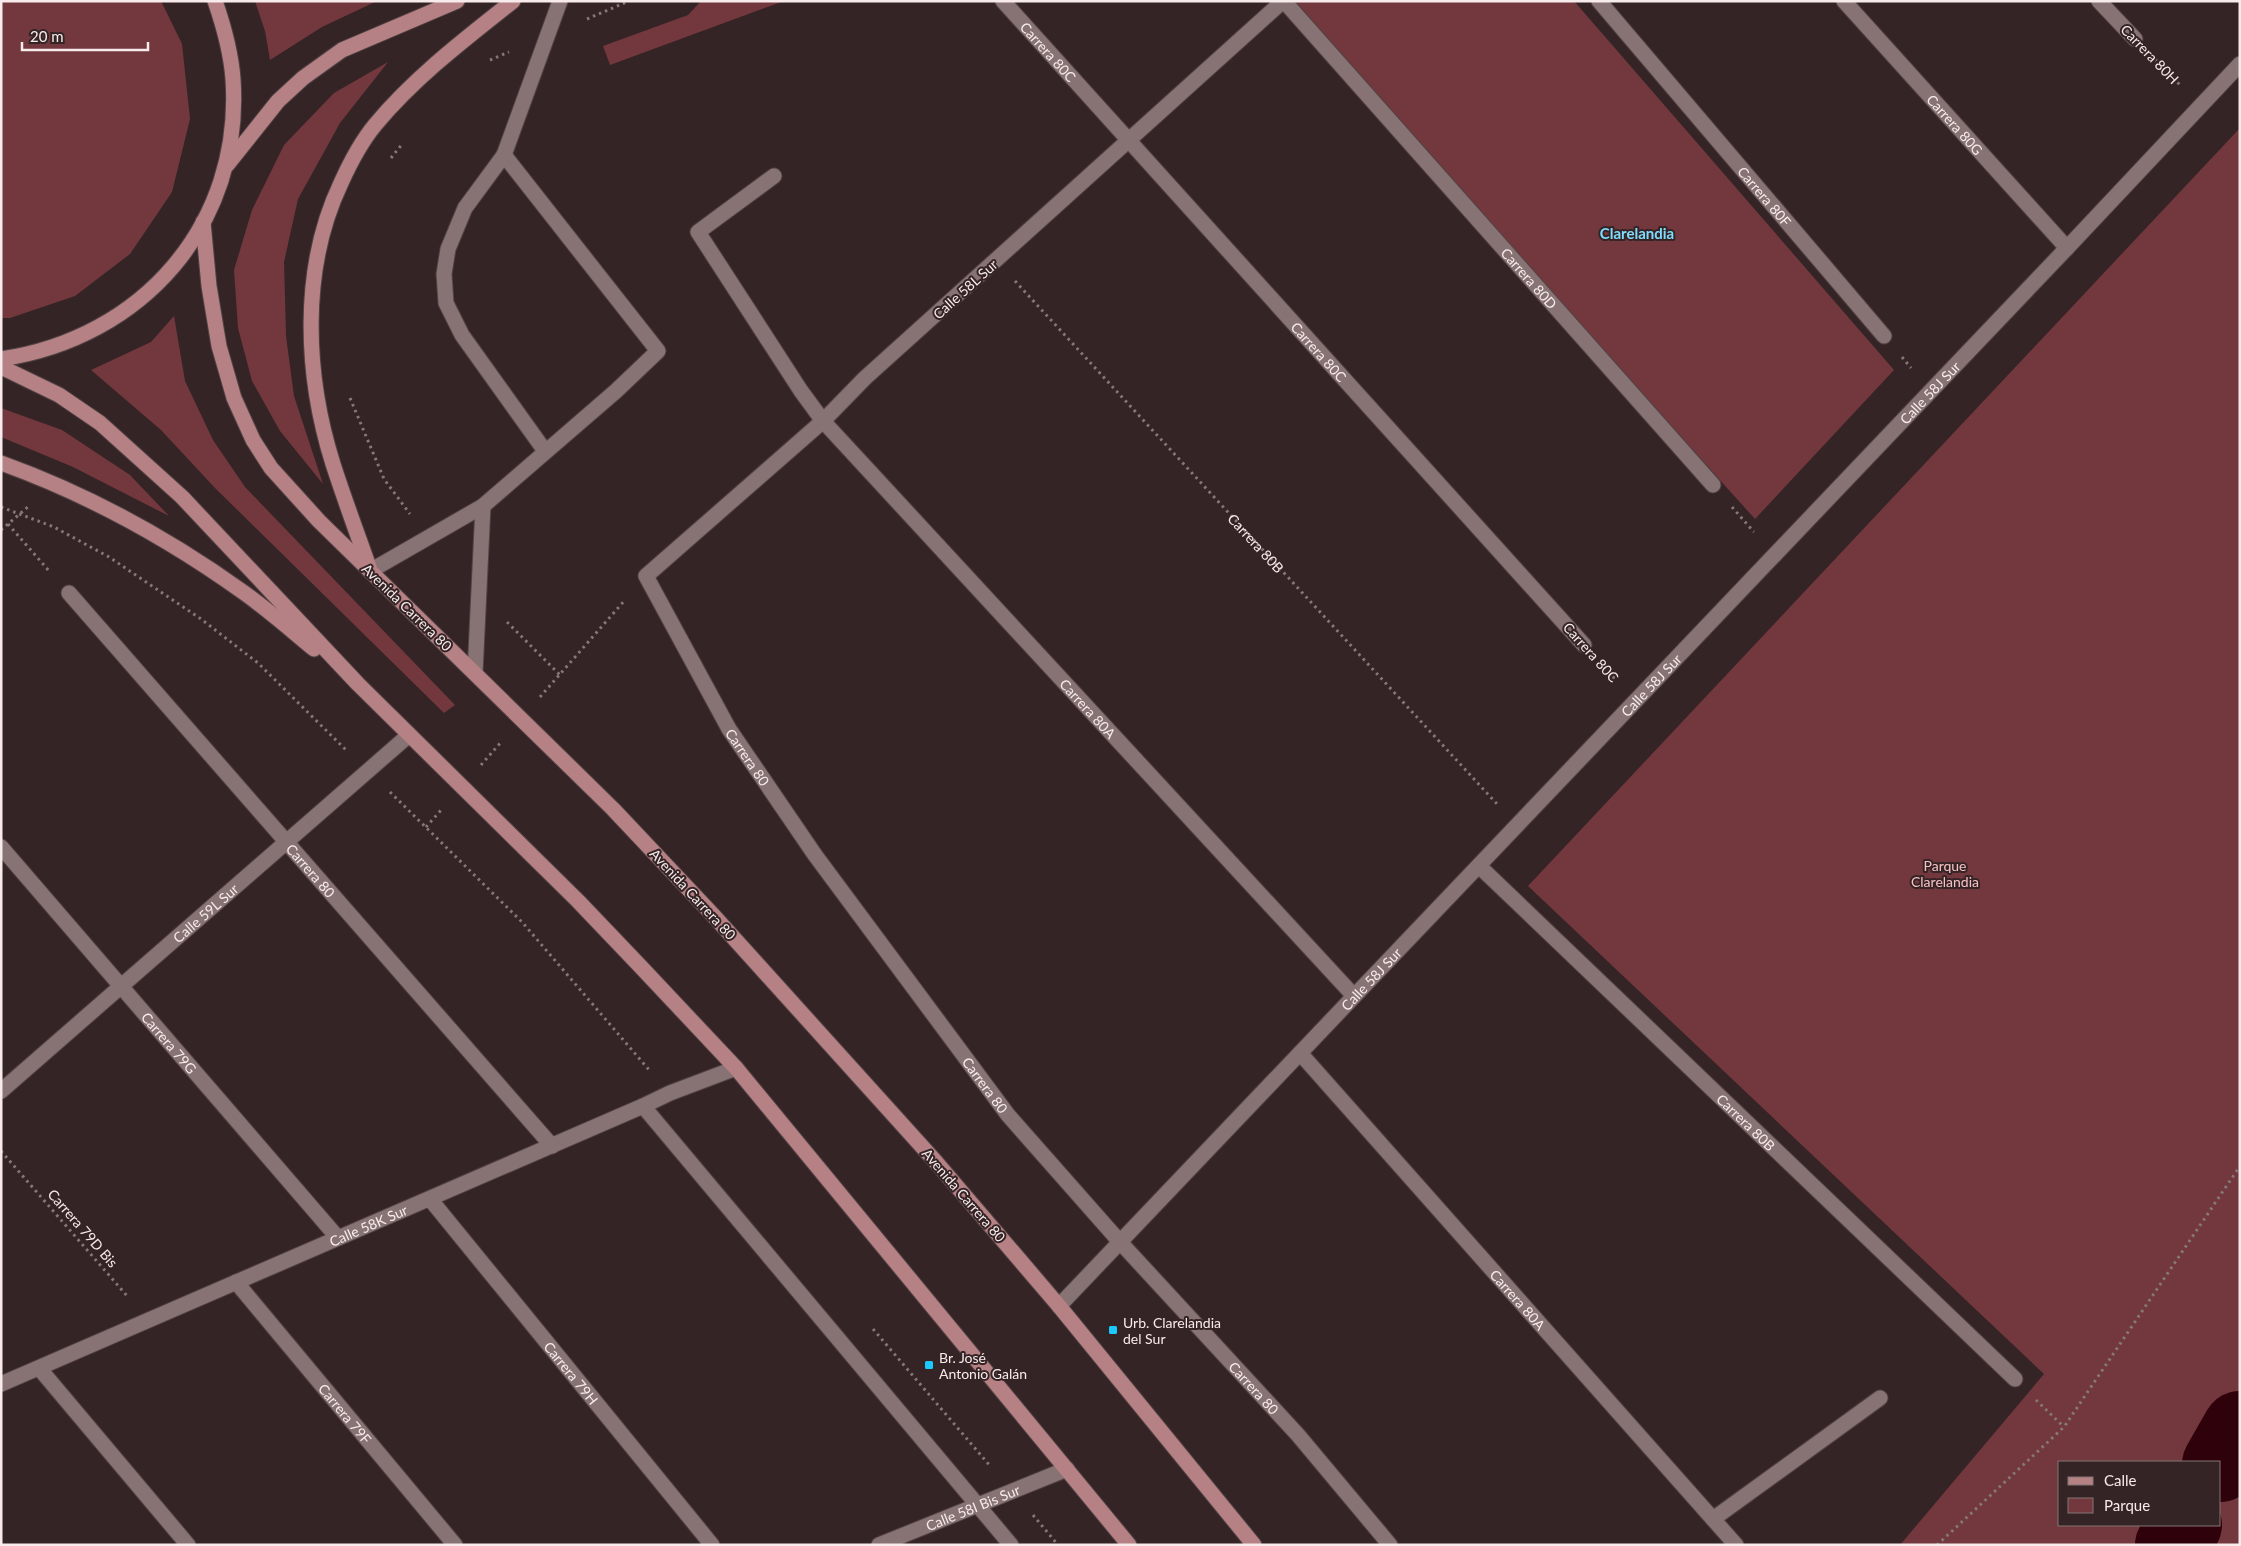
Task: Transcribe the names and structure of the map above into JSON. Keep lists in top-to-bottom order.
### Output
{
  "streets": {
    "main road": ["Avenida Carrera 80"],
    "street": [
      "Carrera 80C",
      "Carrera 80H",
      "Carrera 80G",
      "Carrera 80F",
      "Carrera 80D",
      "Calle 58L Sur",
      "Calle 58J Sur",
      "Carrera 80B",
      "Carrera 80A",
      "Carrera 80",
      "Calle 59L Sur",
      "Carrera 79G",
      "Calle 58K Sur",
      "Carrera 79H",
      "Carrera 79F",
      "Calle 58I Bis Sur"
    ],
    "path": ["Carrera 79D Bis"]
  },
  "crossings": [
    ["Carrera 80C", "Calle 58L Sur"],
    ["Carrera 80C", "Calle 58J Sur"],
    ["Carrera 80H", "Calle 58J Sur"],
    ["Carrera 80G", "Calle 58J Sur"],
    ["Carrera 80D", "Calle 58L Sur"],
    ["Calle 58L Sur", "Carrera 80B"],
    ["Calle 58L Sur", "Carrera 80A"],
    ["Calle 58L Sur", "Carrera 80"],
    ["Calle 58J Sur", "Carrera 80B"],
    ["Calle 58J Sur", "Avenida Carrera 80"],
    ["Calle 58J Sur", "Carrera 80A"],
    ["Calle 58J Sur", "Carrera 80"],
    ["Carrera 80", "Calle 59L Sur"],
    ["Carrera 80", "Calle 58K Sur"],
    ["Calle 59L Sur", "Carrera 79G"],
    ["Carrera 79G", "Calle 58K Sur"],
    ["Calle 58K Sur", "Carrera 79D Bis"],
    ["Calle 58K Sur", "Carrera 79H"],
    ["Calle 58K Sur", "Carrera 79F"]
  ],
  "districts": ["Clarelandia"],
  "parks": ["Parque Clarelandia"],
  "places": {
    "transit": ["Urb. Clarelandia del Sur", "Br. José Antonio Galán"]
  },
  "legend": ["Calle", "Parque"],
  "scale_bar": "20 m"
}
